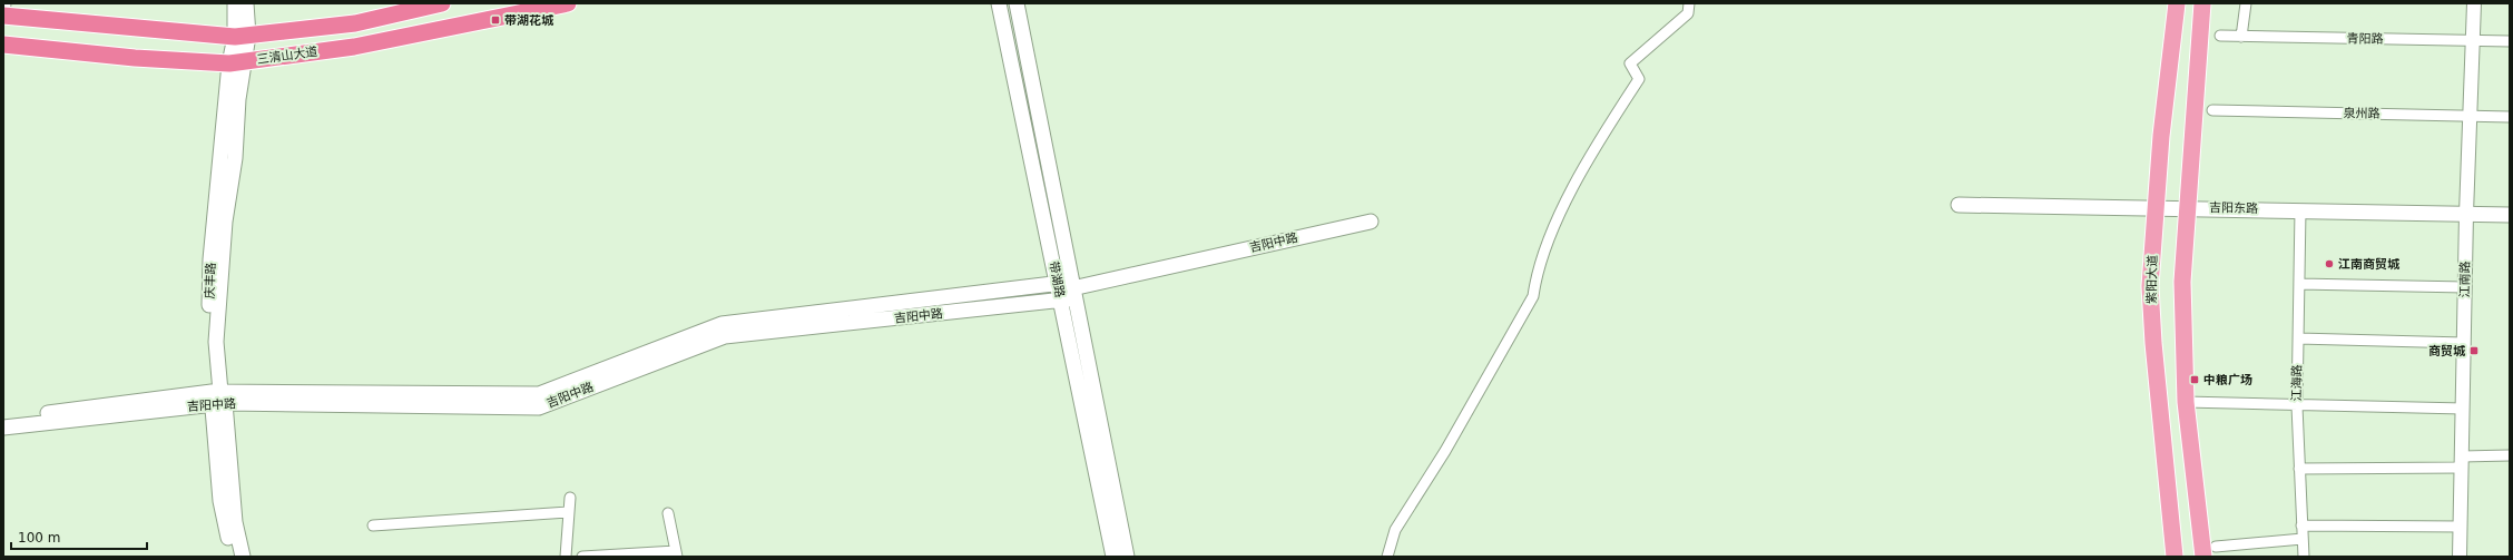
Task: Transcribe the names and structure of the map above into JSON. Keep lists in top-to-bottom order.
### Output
{
  "streets": {
    "highway": ["三清山大道"],
    "main road": [
      "吉阳东路",
      "吉阳中路",
      "带湖路",
      "紫阳大道",
      "庆丰路"
    ],
    "street": [
      "青阳路",
      "泉州路",
      "江南路",
      "江海路"
    ]
  },
  "crossings": [
    ["青阳路", "江南路"],
    ["三清山大道", "庆丰路"],
    ["泉州路", "江南路"],
    ["吉阳东路", "紫阳大道"],
    ["吉阳东路", "江南路"],
    ["吉阳东路", "江海路"],
    ["吉阳中路", "带湖路"],
    ["吉阳中路", "庆丰路"]
  ],
  "places": {
    "transit": ["带湖花城", "商贸城", "中粮广场"],
    "other": ["江南商贸城"]
  },
  "scale_bar": "100 m"
}
